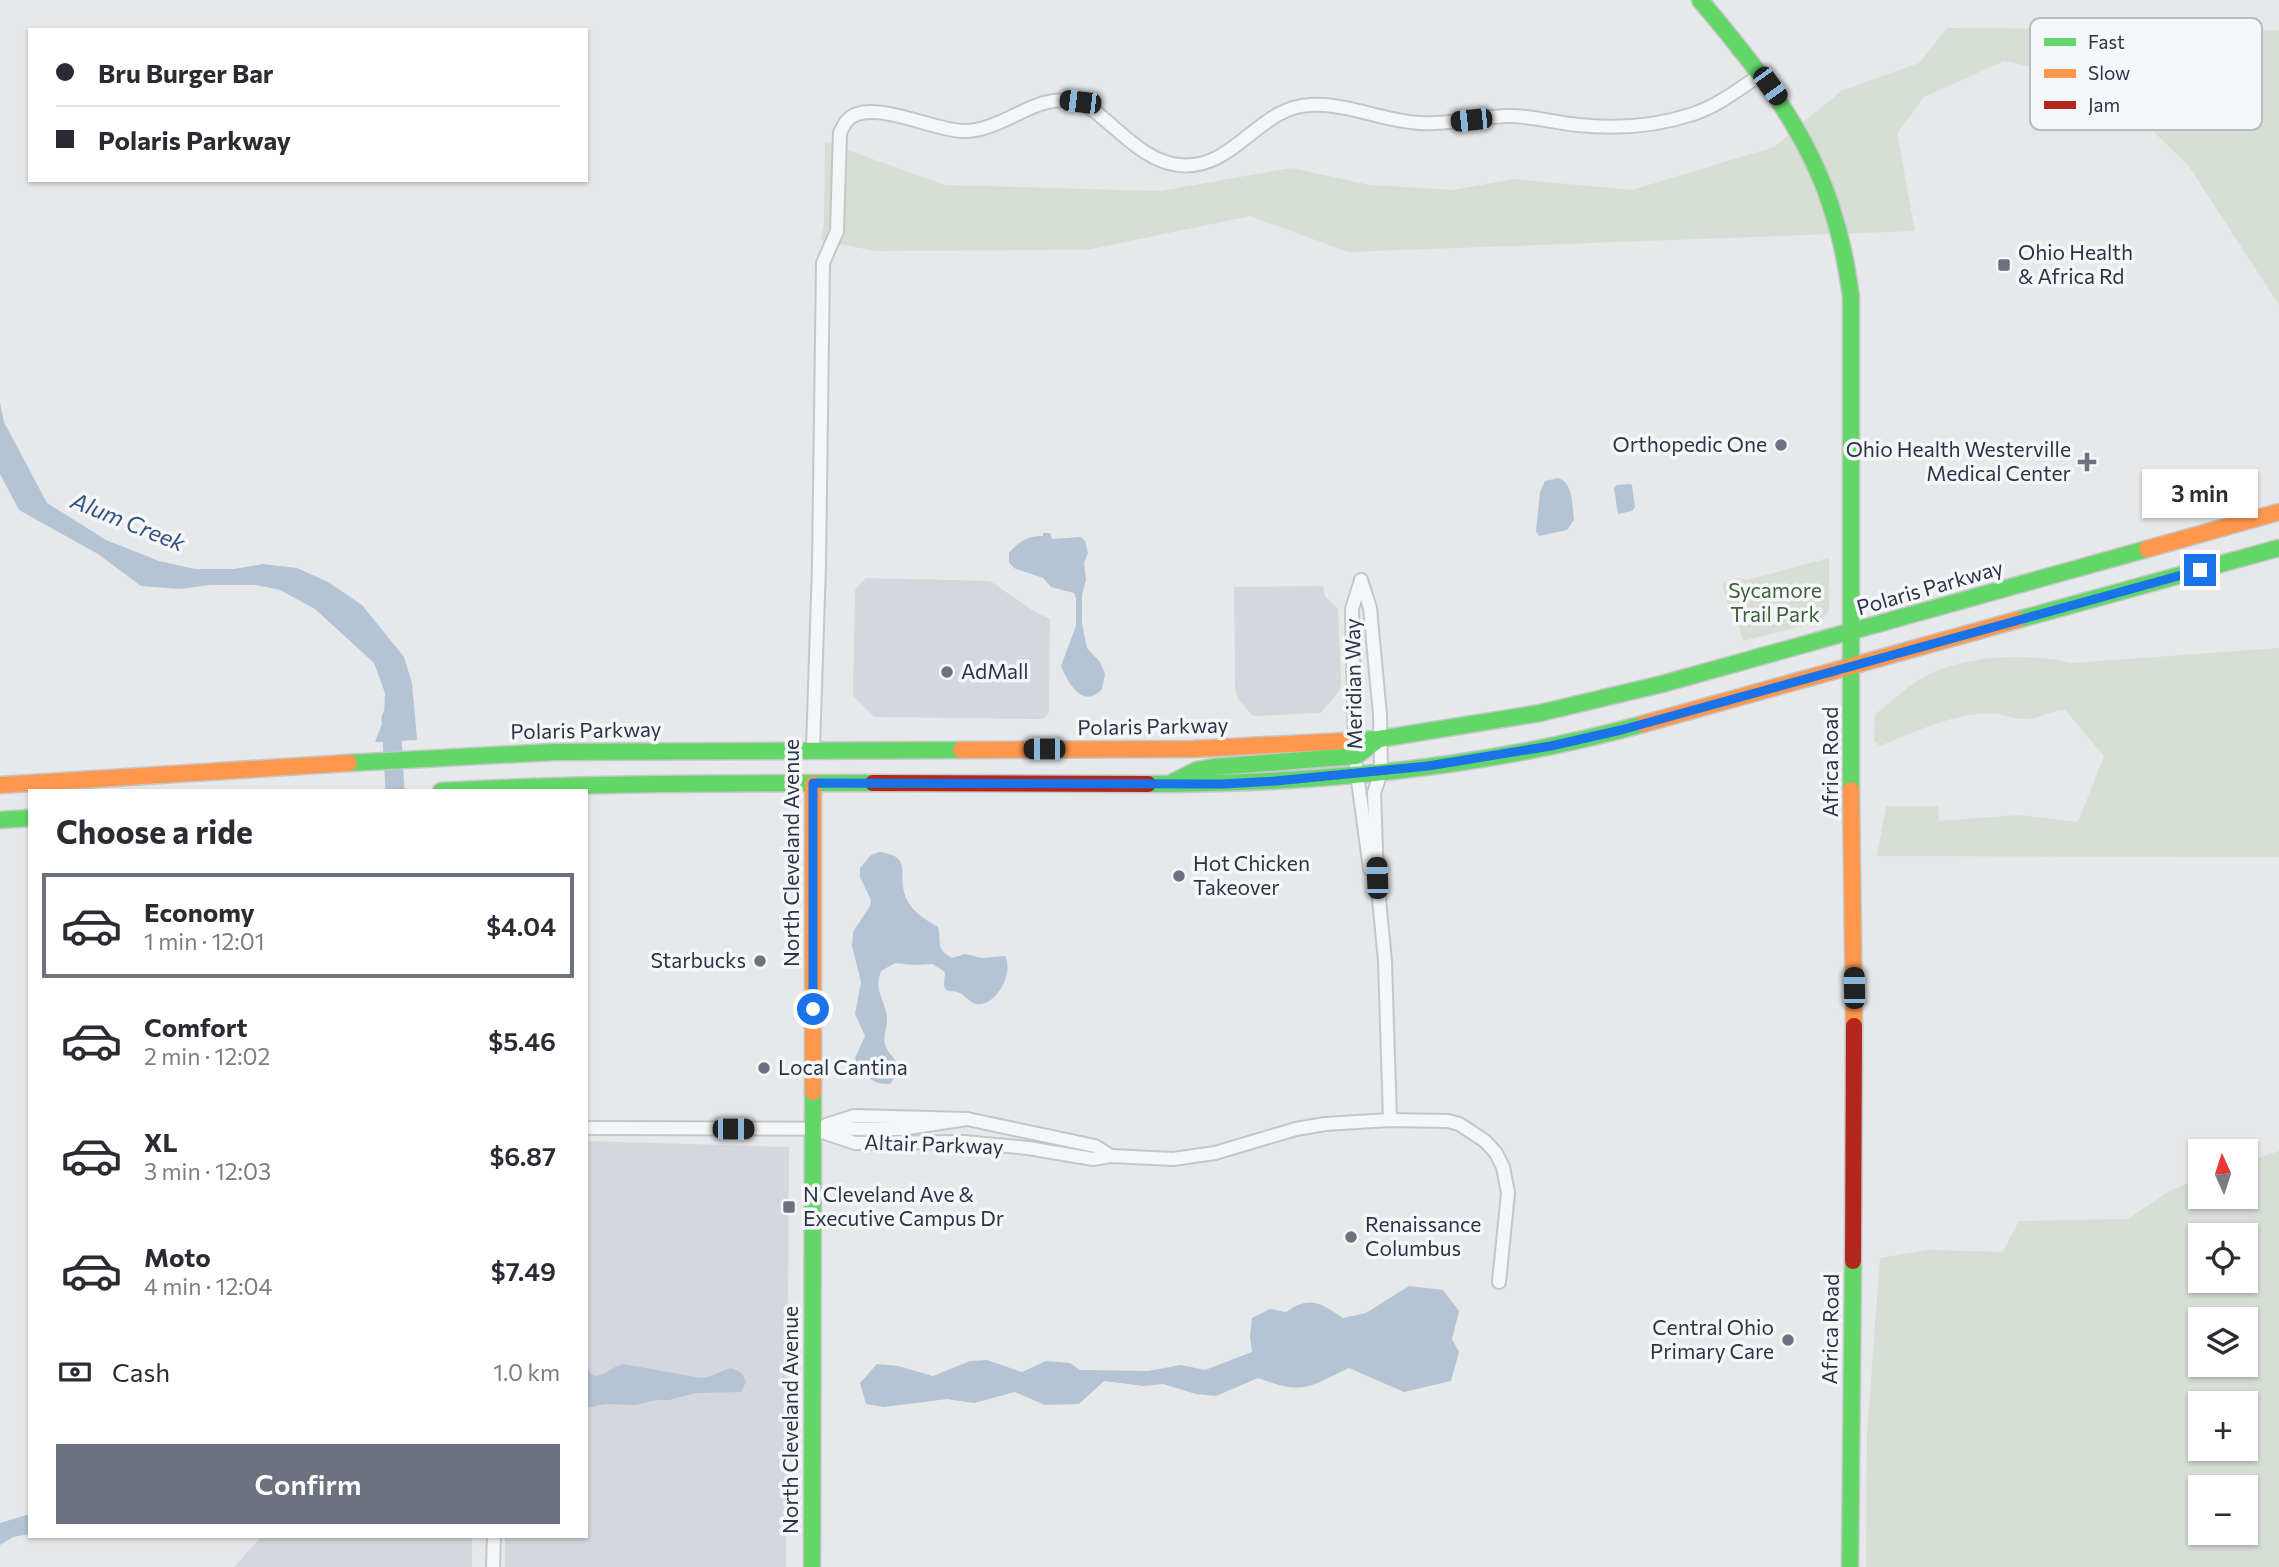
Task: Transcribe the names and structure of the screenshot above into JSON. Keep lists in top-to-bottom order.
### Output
{
  "streets": {
    "main road": ["Polaris Parkway", "Africa Road", "North Cleveland Avenue"],
    "street": ["Meridian Way", "Altair Parkway"]
  },
  "crossings": [
    ["Polaris Parkway", "Meridian Way"],
    ["Polaris Parkway", "Africa Road"],
    ["Polaris Parkway", "North Cleveland Avenue"],
    ["Meridian Way", "Altair Parkway"],
    ["Africa Road", "North Cleveland Avenue"],
    ["North Cleveland Avenue", "Altair Parkway"]
  ],
  "water": ["Alum Creek"],
  "parks": ["Sycamore Trail Park"],
  "places": {
    "transit": ["Ohio Health & Africa Rd", "N Cleveland Ave & Executive Campus Dr"],
    "other": [
      "Orthopedic One",
      "AdMall",
      "Hot Chicken Takeover",
      "Starbucks",
      "Local Cantina",
      "Renaissance Columbus",
      "Central Ohio Primary Care"
    ],
    "health": ["Ohio Health Westerville Medical Center"]
  },
  "legend": ["Fast", "Slow", "Jam"],
  "north": "top",
  "page": {
    "banner": ["Bru Burger Bar", "Polaris Parkway"],
    "bubble": "3 min",
    "heading": "Choose a ride",
    "list": [
      {
        "name": "Economy",
        "note": "1 min · 12:01",
        "value": "$4.04"
      },
      {
        "name": "Comfort",
        "note": "2 min · 12:02",
        "value": "$5.46"
      },
      {
        "name": "XL",
        "note": "3 min · 12:03",
        "value": "$6.87"
      },
      {
        "name": "Moto",
        "note": "4 min · 12:04",
        "value": "$7.49"
      }
    ],
    "map_buttons": ["+", "−"],
    "pay": ["Cash", "1.0 km"],
    "buttons": "Confirm"
  }
}
